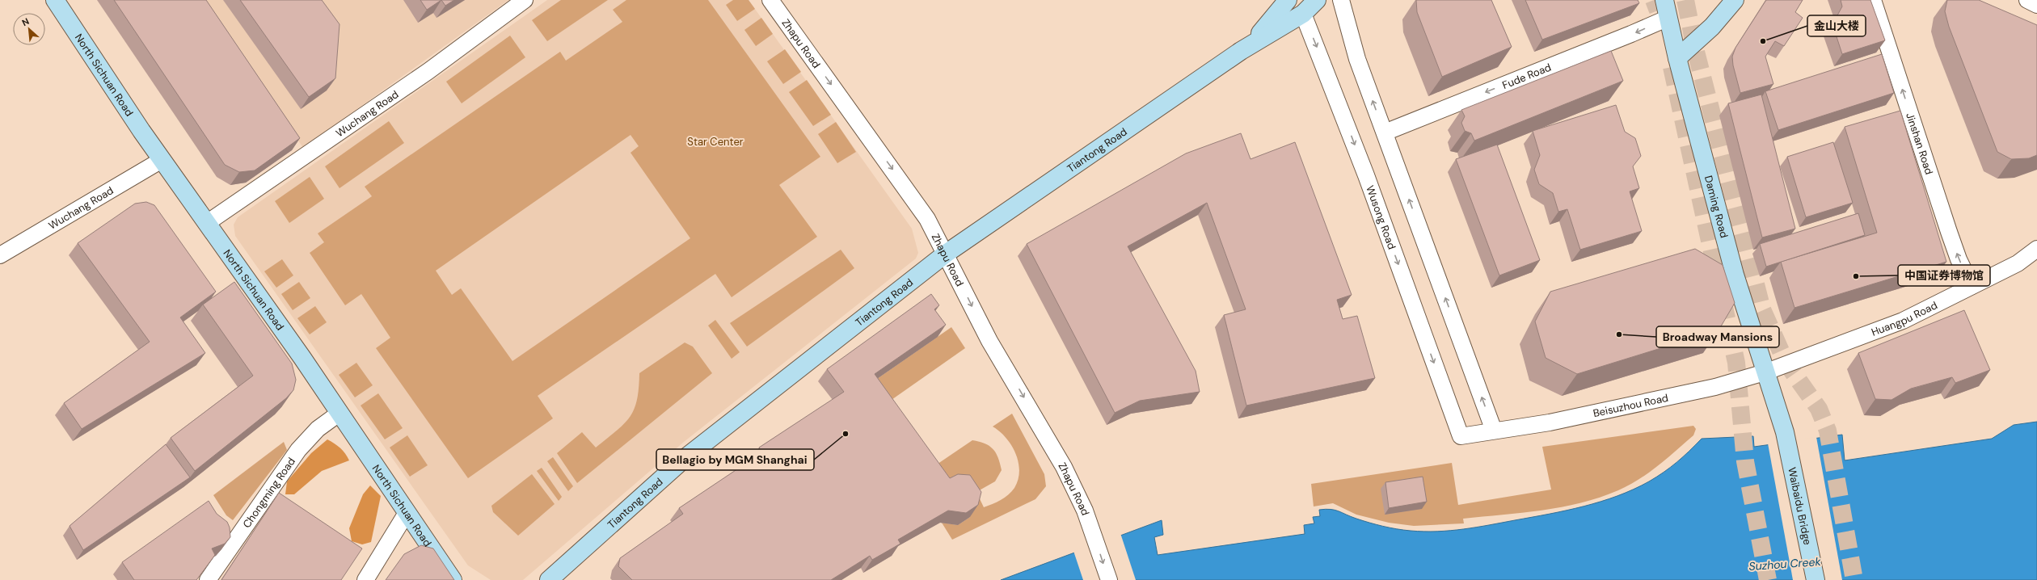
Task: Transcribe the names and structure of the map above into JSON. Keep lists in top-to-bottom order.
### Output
{
  "streets": {
    "main road": [
      "North Sichuan Road",
      "Tiantong Road",
      "Daming Road",
      "Waibaidu Bridge"
    ],
    "street": [
      "Zhapu Road",
      "Fude Road",
      "Wuchang Road",
      "Jinshan Road",
      "Wusong Road",
      "Huangpu Road",
      "Beisuzhou Road",
      "Chongming Road"
    ]
  },
  "crossings": [
    ["Zhapu Road", "Tiantong Road"],
    ["North Sichuan Road", "Wuchang Road"],
    ["North Sichuan Road", "Chongming Road"],
    ["Fude Road", "Daming Road"],
    ["Jinshan Road", "Huangpu Road"],
    ["Tiantong Road", "Wusong Road"],
    ["Daming Road", "Huangpu Road"],
    ["Daming Road", "Beisuzhou Road"],
    ["Daming Road", "Waibaidu Bridge"],
    ["Wusong Road", "Beisuzhou Road"],
    ["Huangpu Road", "Beisuzhou Road"]
  ],
  "one_way": ["Zhapu Road", "Fude Road", "Jinshan Road"],
  "water": ["Suzhou Creek"],
  "parks": ["Star Center"],
  "places": [
    "金山大楼",
    "中国证券博物馆",
    "Broadway Mansions",
    "Bellagio by MGM Shanghai"
  ],
  "north": "top left"
}
